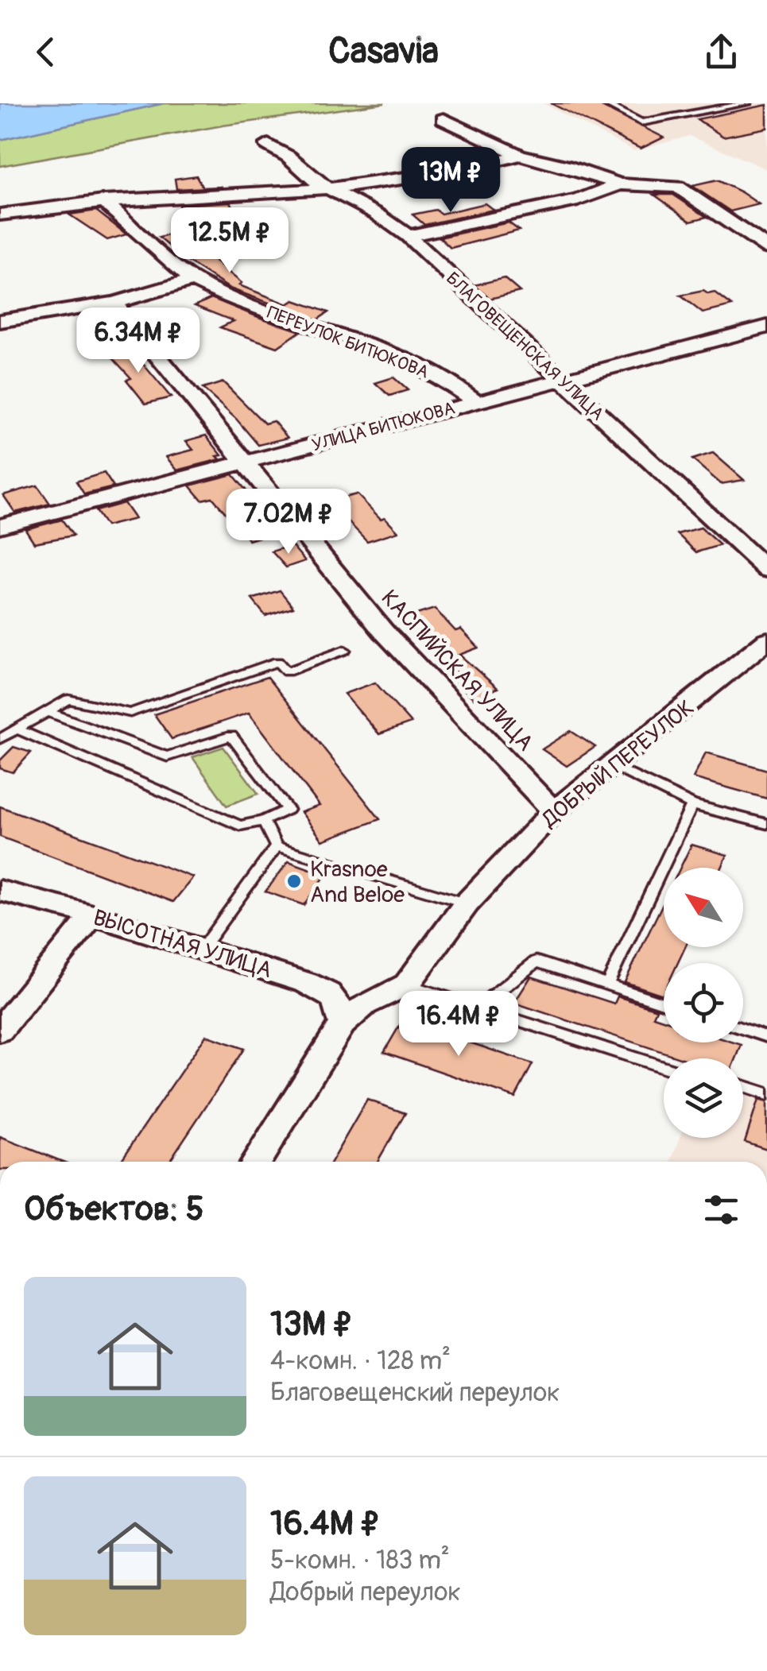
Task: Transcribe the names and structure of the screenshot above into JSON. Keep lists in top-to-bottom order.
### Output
{
  "streets": {
    "street": [
      "ПЕРЕУЛОК БИТЮКОВА",
      "БЛАГОВЕЩЕНСКАЯ УЛИЦА",
      "УЛИЦА БИТЮКОВА",
      "КАСПИЙСКАЯ УЛИЦА",
      "ДОБРЫЙ ПЕРЕУЛОК",
      "ВЫСОТНАЯ УЛИЦА"
    ]
  },
  "crossings": [
    ["ПЕРЕУЛОК БИТЮКОВА", "УЛИЦА БИТЮКОВА"],
    ["БЛАГОВЕЩЕНСКАЯ УЛИЦА", "УЛИЦА БИТЮКОВА"],
    ["УЛИЦА БИТЮКОВА", "КАСПИЙСКАЯ УЛИЦА"],
    ["КАСПИЙСКАЯ УЛИЦА", "ДОБРЫЙ ПЕРЕУЛОК"],
    ["ДОБРЫЙ ПЕРЕУЛОК", "ВЫСОТНАЯ УЛИЦА"]
  ],
  "places": ["Krasnoe And Beloe"],
  "north": "top left",
  "page": {
    "header": "Casavia",
    "price": [
      "13M ₽",
      "12.5M ₽",
      "6.34M ₽",
      "7.02M ₽",
      "16.4M ₽"
    ],
    "heading": "Объектов: 5",
    "list": [
      {
        "name": "13M ₽",
        "note": "4-комн. · 128 m² · Благовещенский переулок"
      },
      {
        "name": "16.4M ₽",
        "note": "5-комн. · 183 m² · Добрый переулок"
      }
    ]
  }
}
